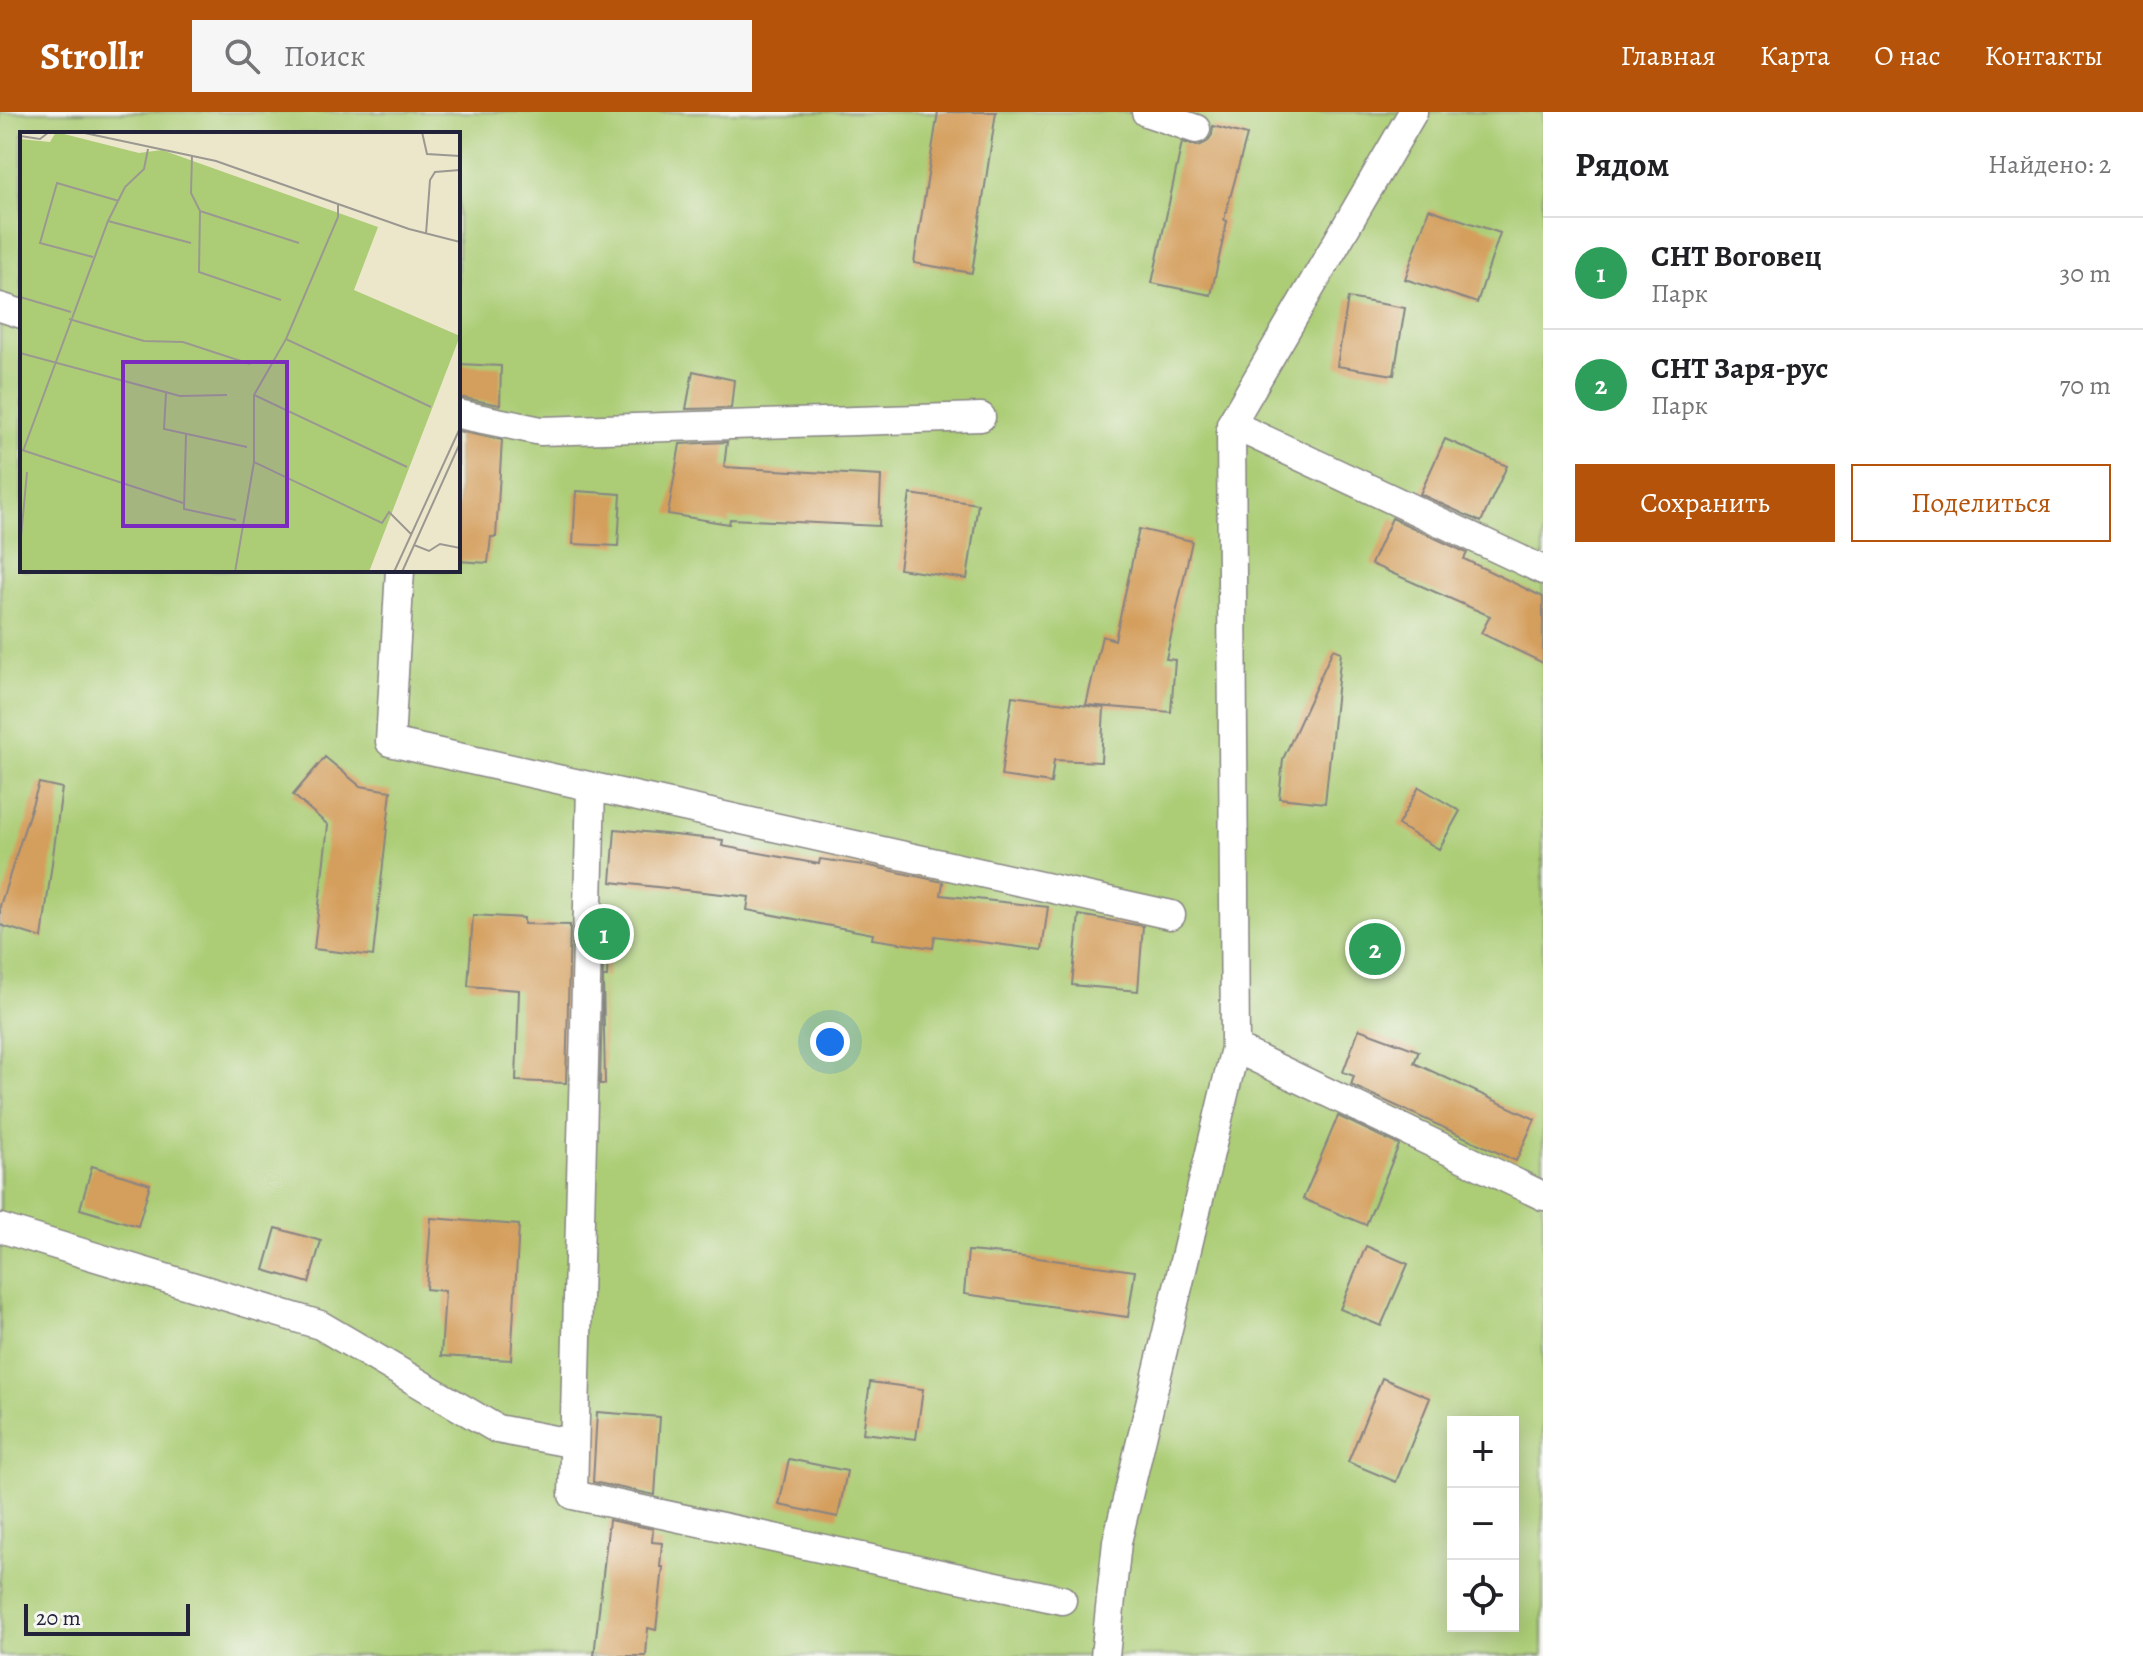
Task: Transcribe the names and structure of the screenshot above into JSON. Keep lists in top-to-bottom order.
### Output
{
  "scale_bar": "20 m",
  "page": {
    "header": "Strollr",
    "search": "Поиск",
    "nav": [
      "Главная",
      "Карта",
      "О нас",
      "Контакты"
    ],
    "heading": ["Рядом", "Найдено: 2"],
    "list": [
      {
        "mark": "1",
        "name": "СНТ Воговец",
        "note": "Парк",
        "value": "30 m"
      },
      {
        "mark": "2",
        "name": "СНТ Заря-рус",
        "note": "Парк",
        "value": "70 m"
      }
    ],
    "buttons": ["Сохранить", "Поделиться"],
    "pins": ["1", "2"],
    "map_buttons": ["+", "−"],
    "scale": "20 m"
  }
}
